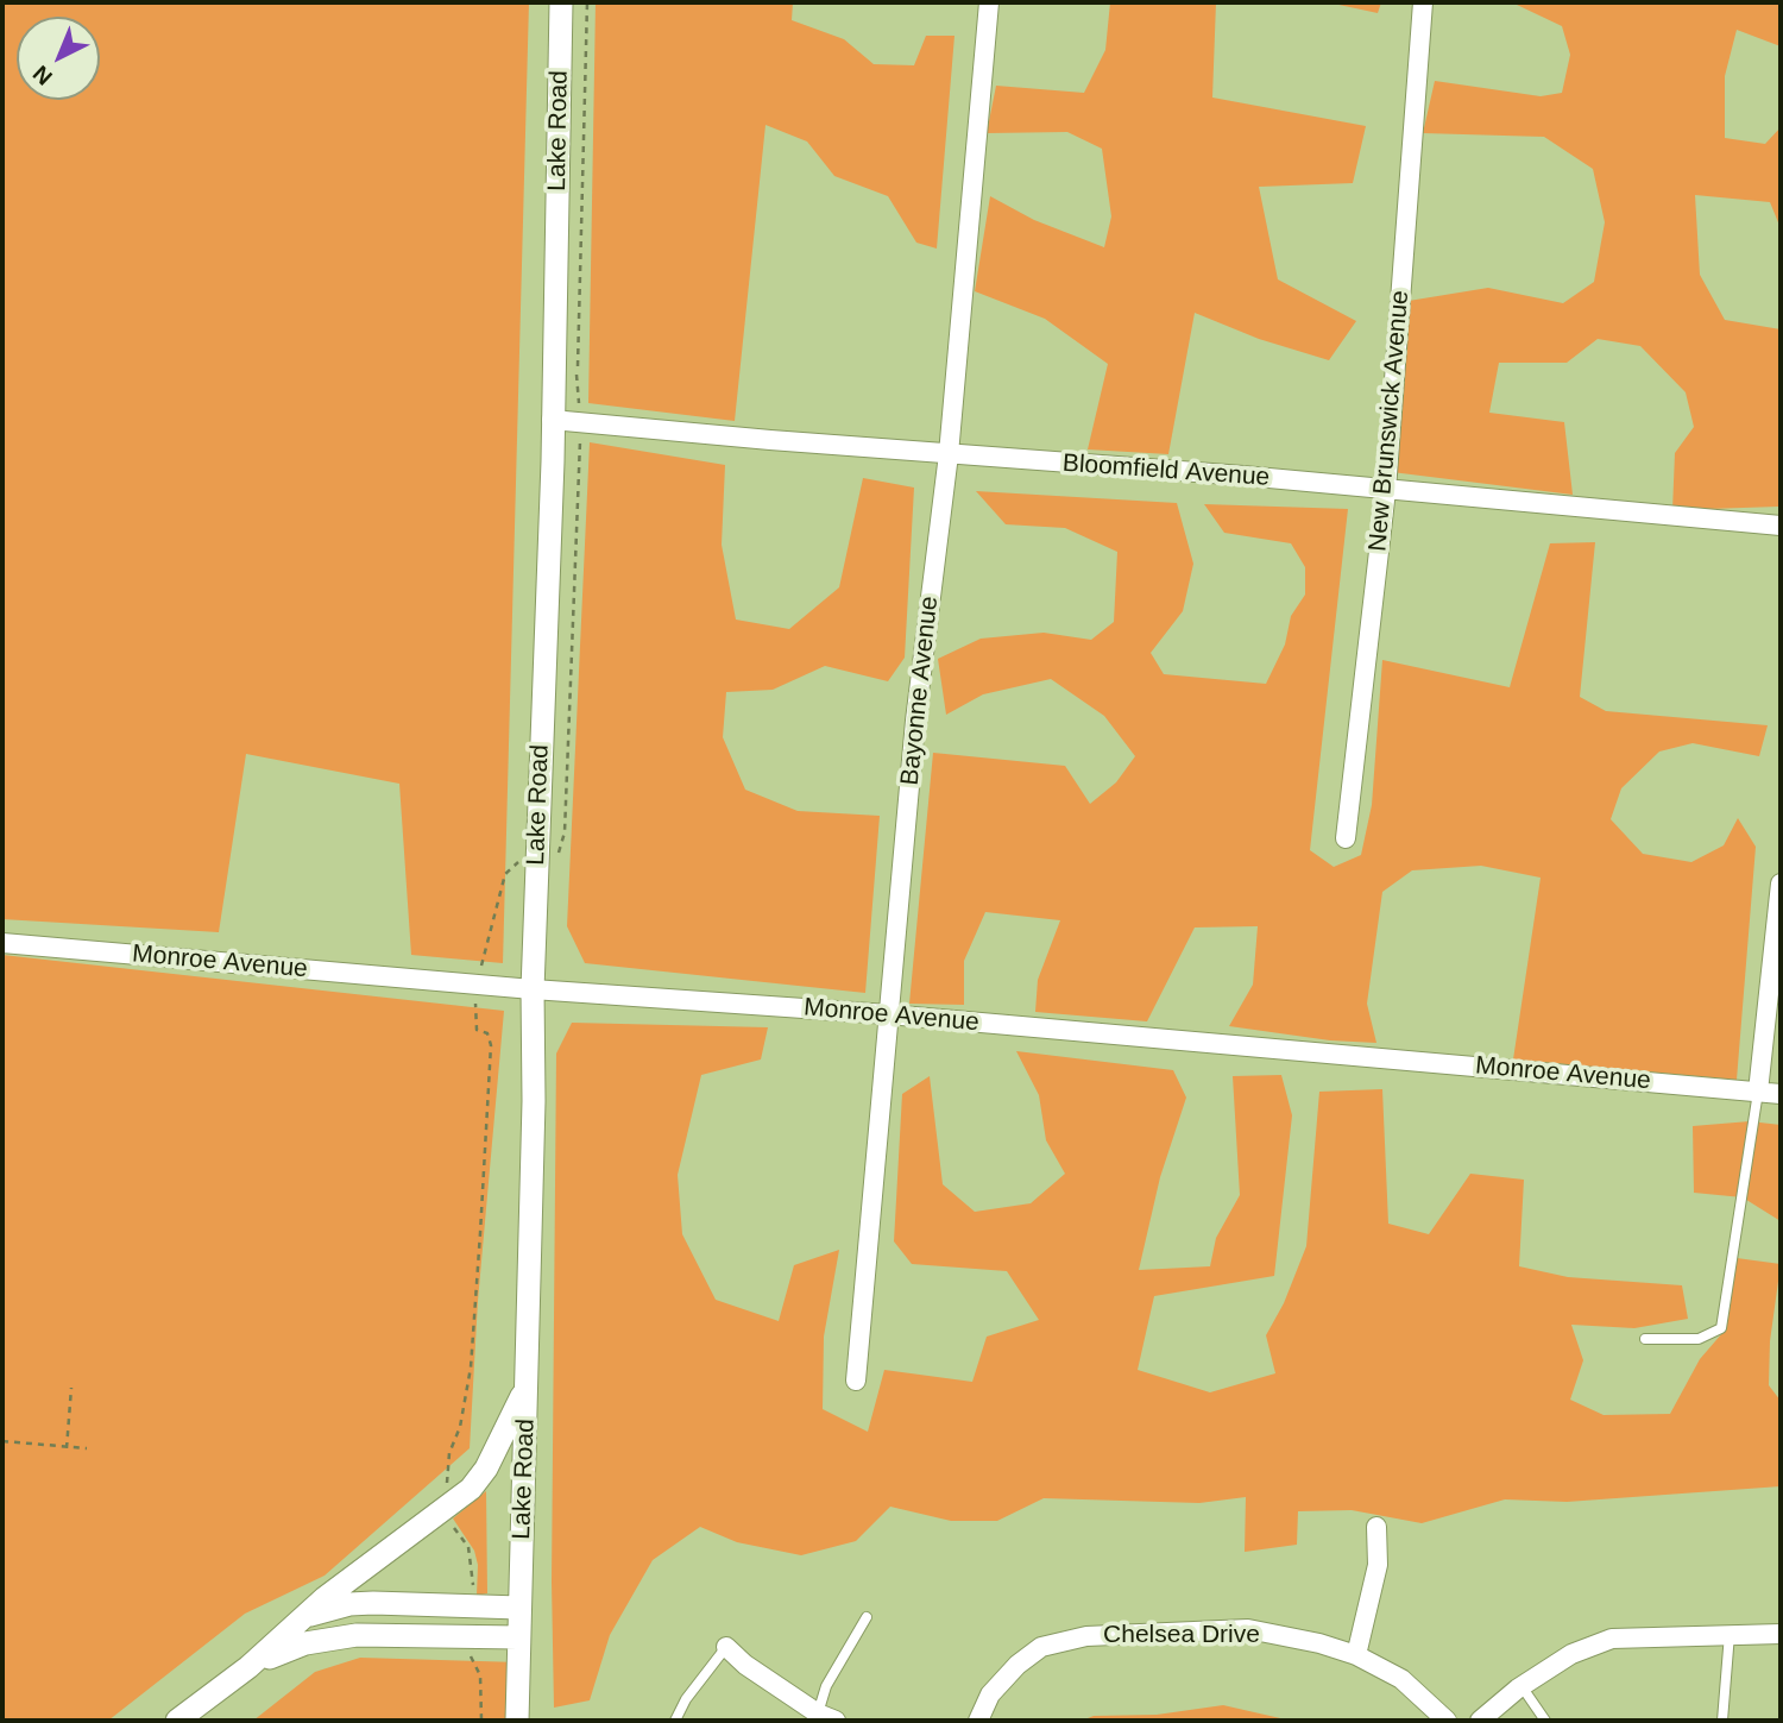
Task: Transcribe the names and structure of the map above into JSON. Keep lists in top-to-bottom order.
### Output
{
  "streets": {
    "street": [
      "Lake Road",
      "New Brunswick Avenue",
      "Bloomfield Avenue",
      "Bayonne Avenue",
      "Monroe Avenue",
      "Chelsea Drive"
    ]
  },
  "crossings": [
    ["Lake Road", "Bloomfield Avenue"],
    ["Lake Road", "Monroe Avenue"],
    ["New Brunswick Avenue", "Bloomfield Avenue"],
    ["Bloomfield Avenue", "Bayonne Avenue"],
    ["Bayonne Avenue", "Monroe Avenue"]
  ],
  "north": "bottom left"
}
